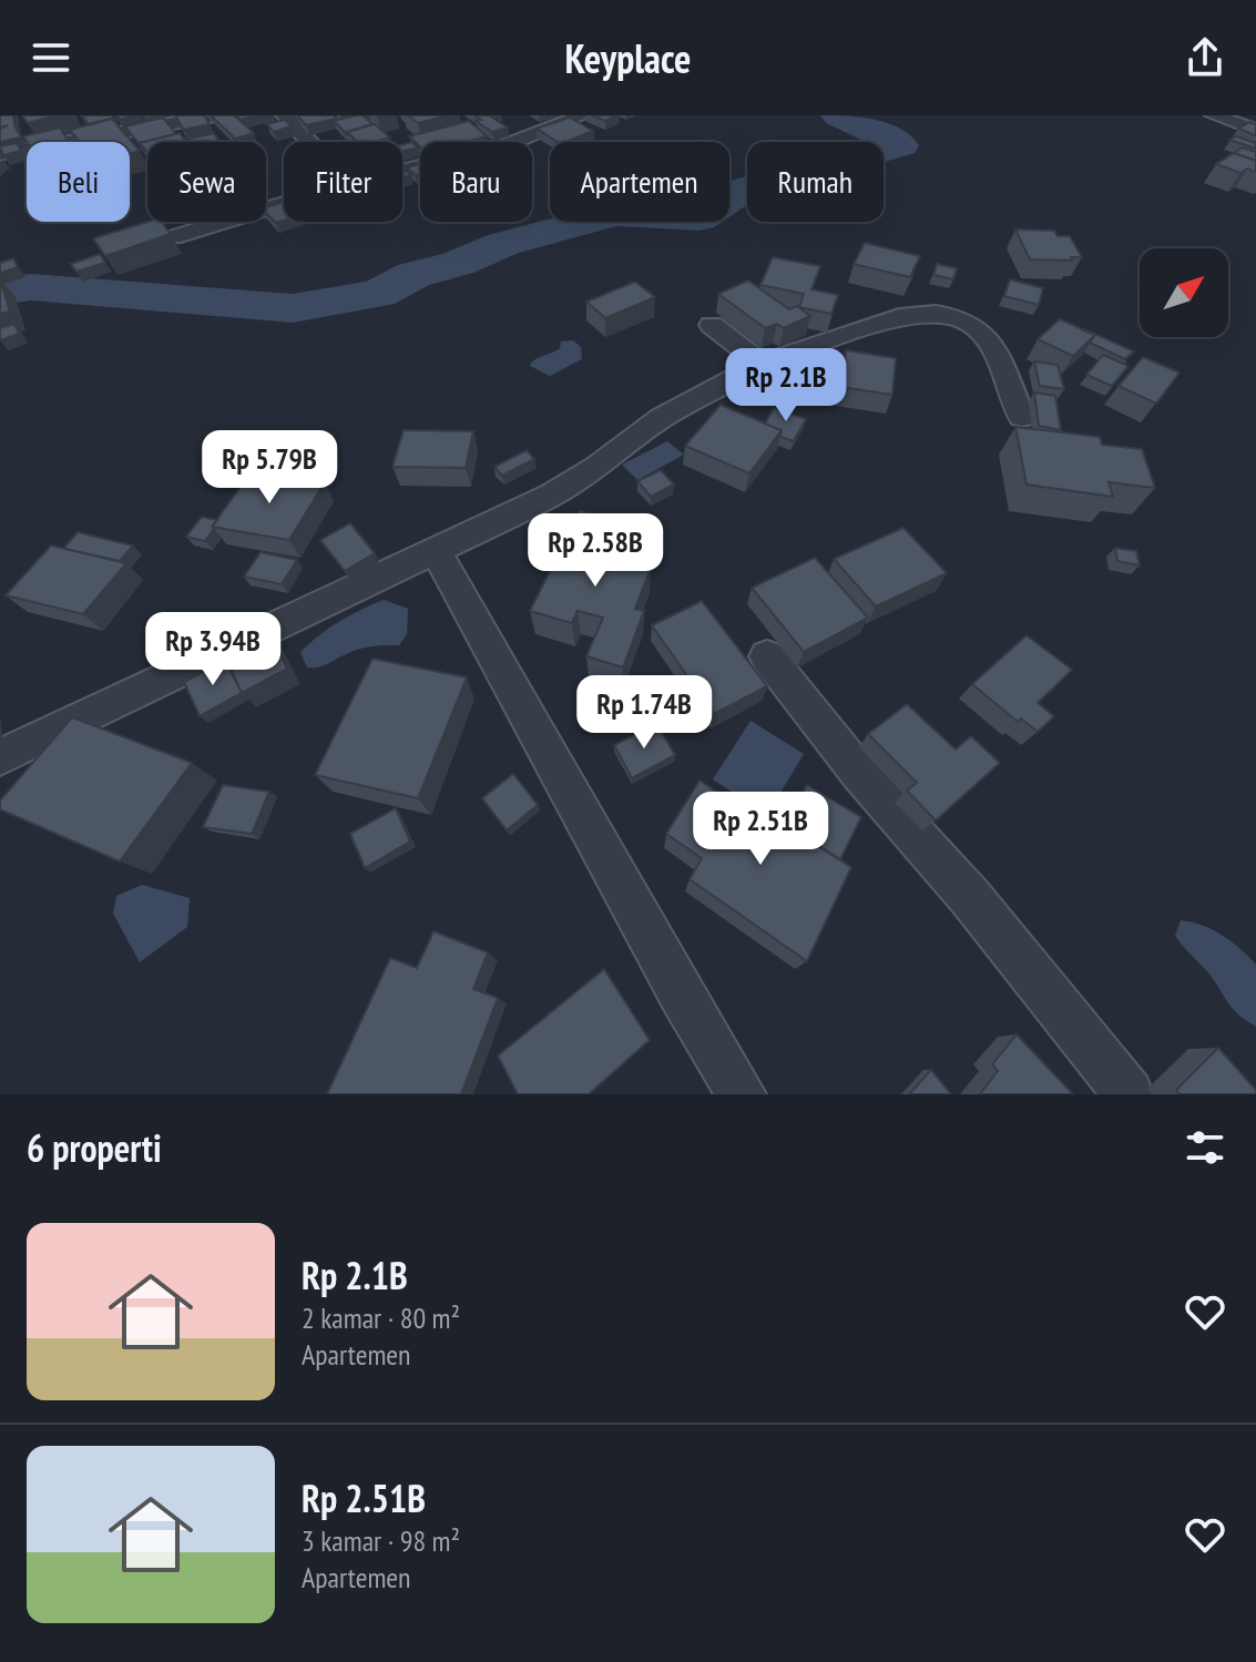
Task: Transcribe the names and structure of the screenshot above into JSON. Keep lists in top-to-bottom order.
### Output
{
  "north": "top right",
  "page": {
    "header": "Keyplace",
    "chip": [
      "Beli",
      "Sewa",
      "Filter",
      "Baru",
      "Apartemen",
      "Rumah"
    ],
    "price": [
      "Rp 2.1B",
      "Rp 5.79B",
      "Rp 2.58B",
      "Rp 3.94B",
      "Rp 1.74B",
      "Rp 2.51B"
    ],
    "heading": "6 properti",
    "list": [
      {
        "name": "Rp 2.1B",
        "note": "2 kamar · 80 m² · Apartemen"
      },
      {
        "name": "Rp 2.51B",
        "note": "3 kamar · 98 m² · Apartemen"
      }
    ]
  }
}
